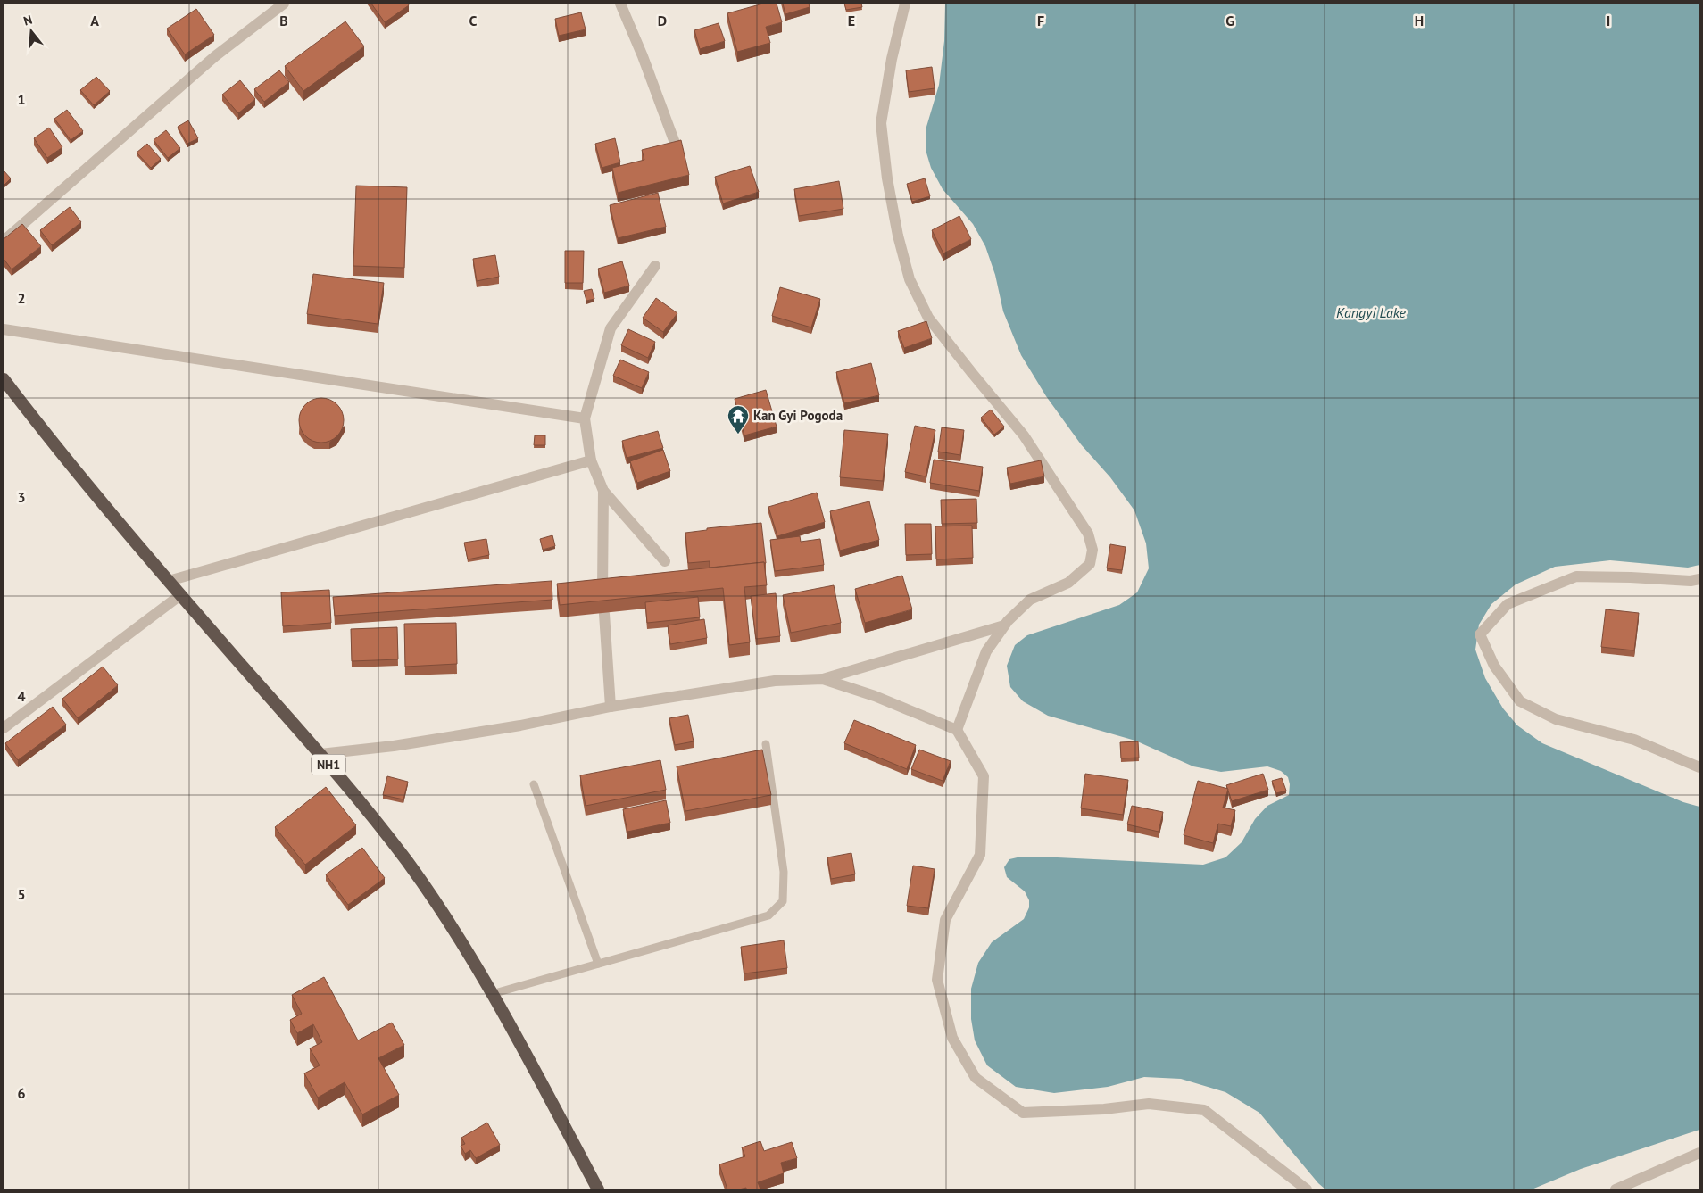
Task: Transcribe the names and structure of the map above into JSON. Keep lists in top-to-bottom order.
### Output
{
  "streets": {
    "highway": ["NH1"]
  },
  "water": ["Kangyi Lake"],
  "places": {
    "temple": ["Kan Gyi Pogoda"]
  },
  "north": "top",
  "grid": {
    "columns": [
      "A",
      "B",
      "C",
      "D",
      "E",
      "F",
      "G",
      "H",
      "I"
    ],
    "rows": [
      "1",
      "2",
      "3",
      "4",
      "5",
      "6"
    ]
  }
}
